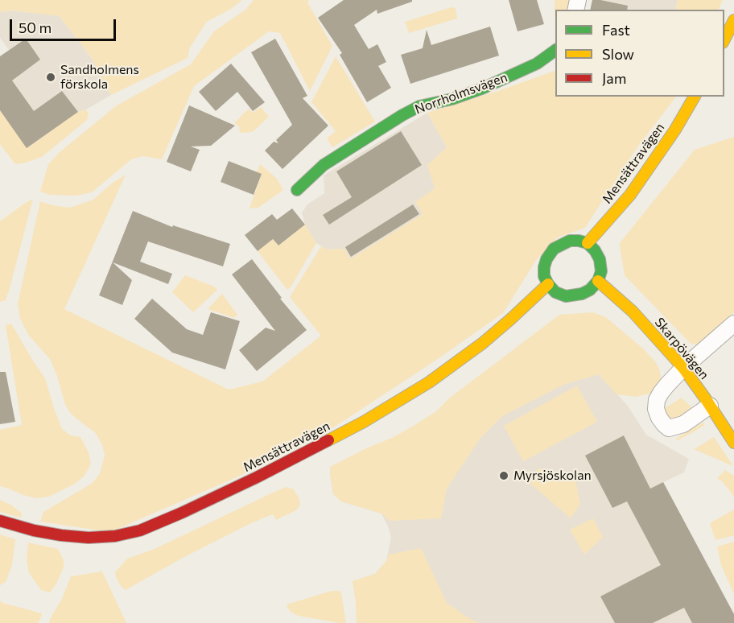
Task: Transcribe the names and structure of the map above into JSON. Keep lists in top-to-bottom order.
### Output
{
  "streets": {
    "street": ["Norrholmsvägen", "Mensättravägen", "Skarpövägen"]
  },
  "crossings": [
    ["Mensättravägen", "Skarpövägen"]
  ],
  "places": ["Sandholmens förskola", "Myrsjöskolan"],
  "legend": ["Fast", "Slow", "Jam"],
  "scale_bar": "50 m"
}
